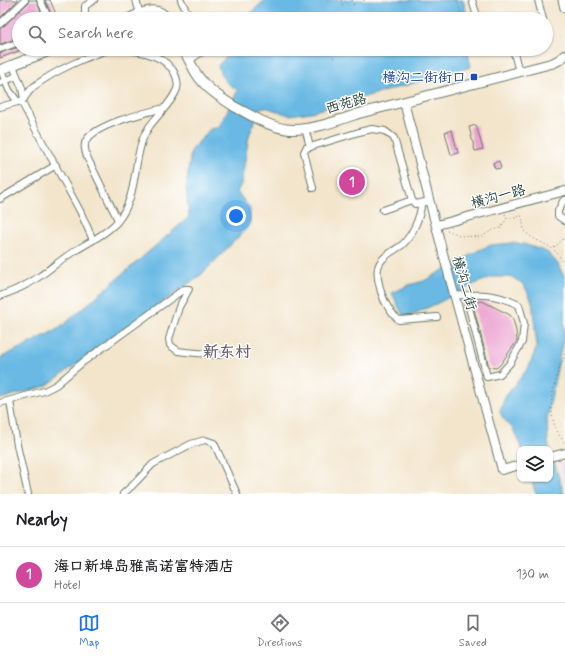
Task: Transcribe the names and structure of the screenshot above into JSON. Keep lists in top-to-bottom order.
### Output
{
  "streets": {
    "main road": ["西苑路"],
    "street": ["横沟一路", "横沟二街"]
  },
  "crossings": [
    ["西苑路", "横沟二街"],
    ["横沟一路", "横沟二街"]
  ],
  "districts": ["新东村"],
  "places": {
    "transit": ["横沟二街街口"]
  },
  "page": {
    "search": "Search here",
    "pins": "1",
    "heading": "Nearby",
    "list": [
      {
        "mark": "1",
        "name": "海口新埠岛雅高诺富特酒店",
        "note": "Hotel",
        "value": "130 m"
      }
    ],
    "nav": ["Map", "Directions", "Saved"]
  }
}
